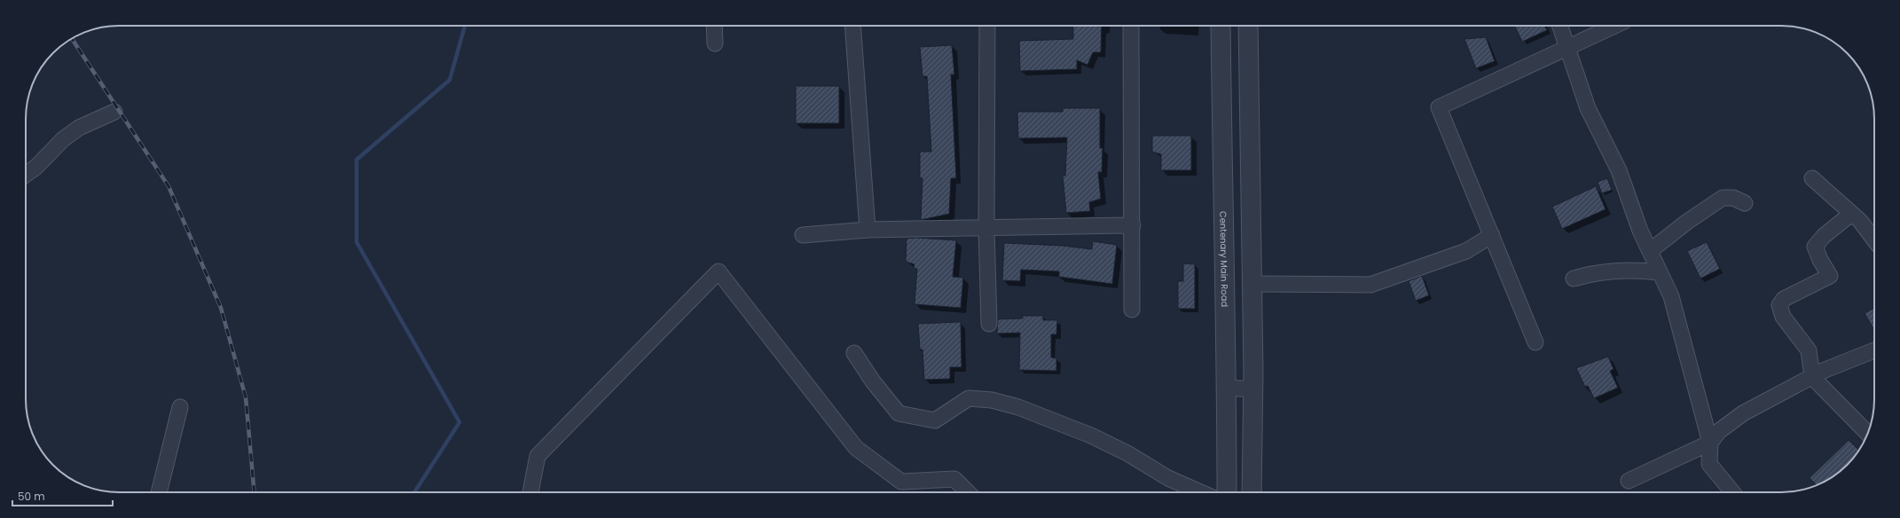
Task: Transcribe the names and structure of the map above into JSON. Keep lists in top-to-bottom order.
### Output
{
  "streets": {
    "street": ["Centenary Main Road"]
  },
  "scale_bar": "50 m"
}
